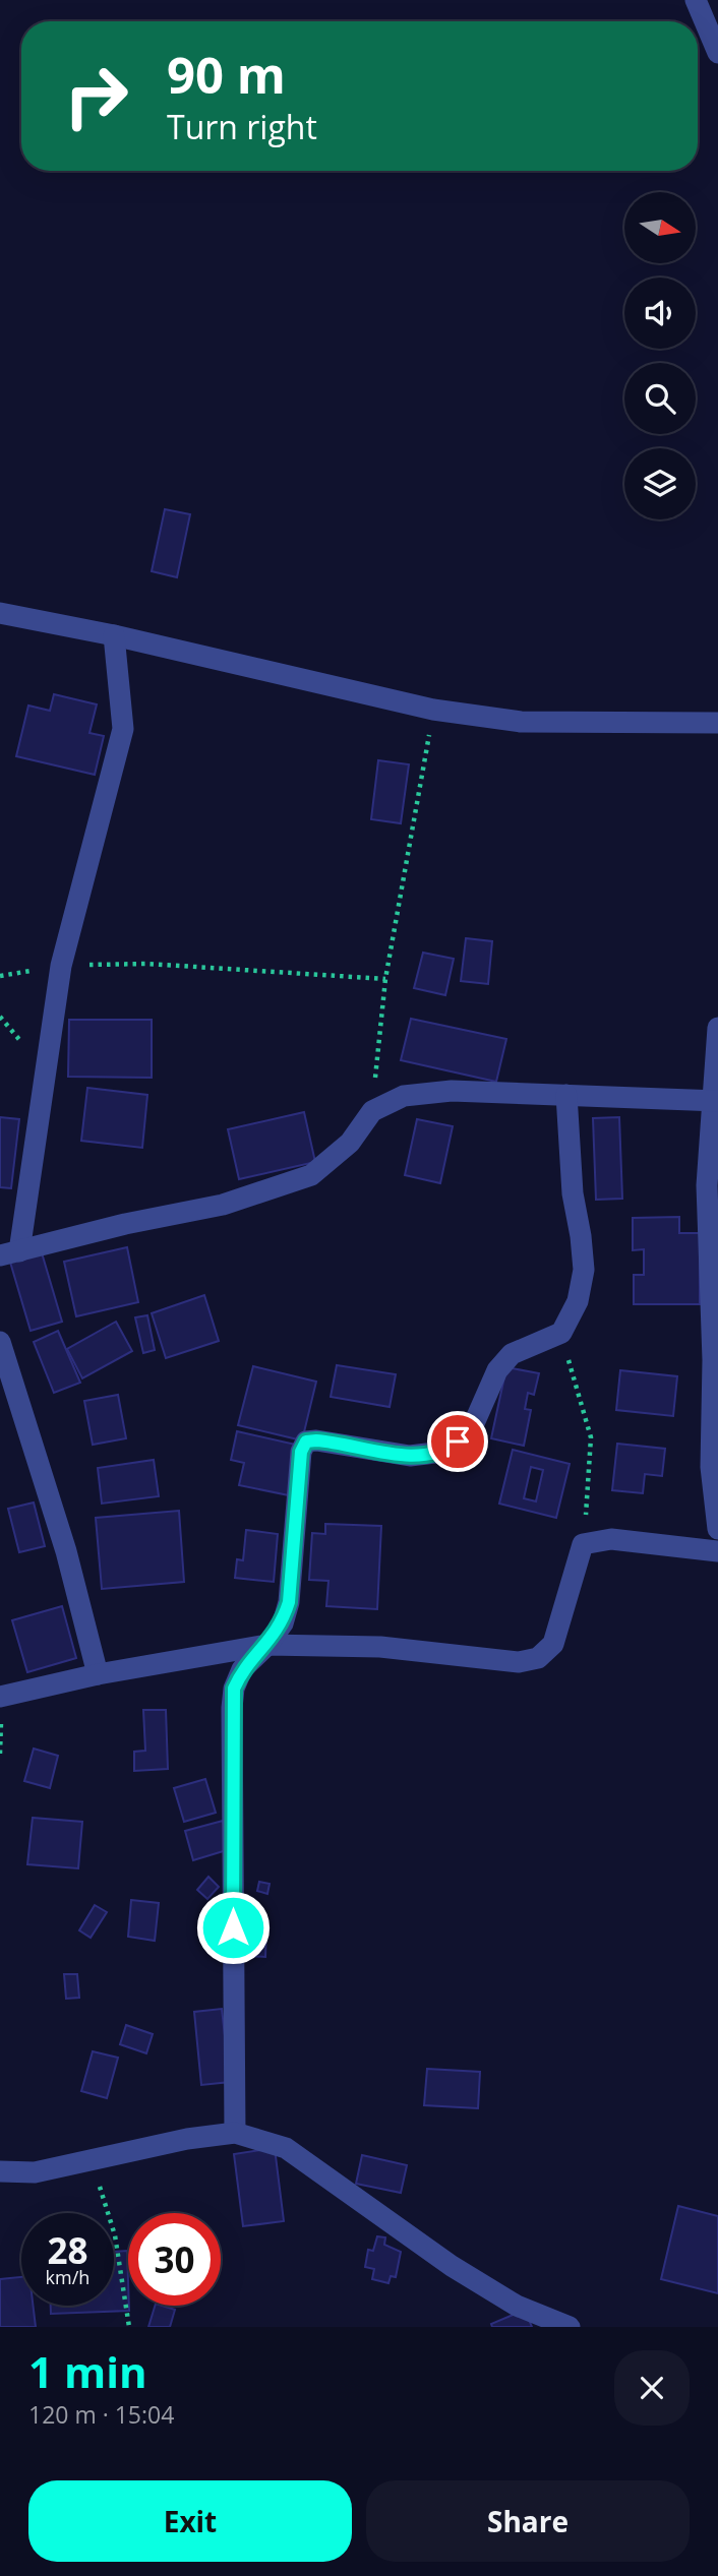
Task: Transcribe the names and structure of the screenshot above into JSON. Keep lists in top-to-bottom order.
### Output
{
  "north": "right",
  "page": {
    "turn": ["90 m", "Turn right"],
    "speed": "28 km/h",
    "limit": "30",
    "heading": ["1 min", "120 m · 15:04"],
    "buttons": ["Exit", "Share"]
  }
}
